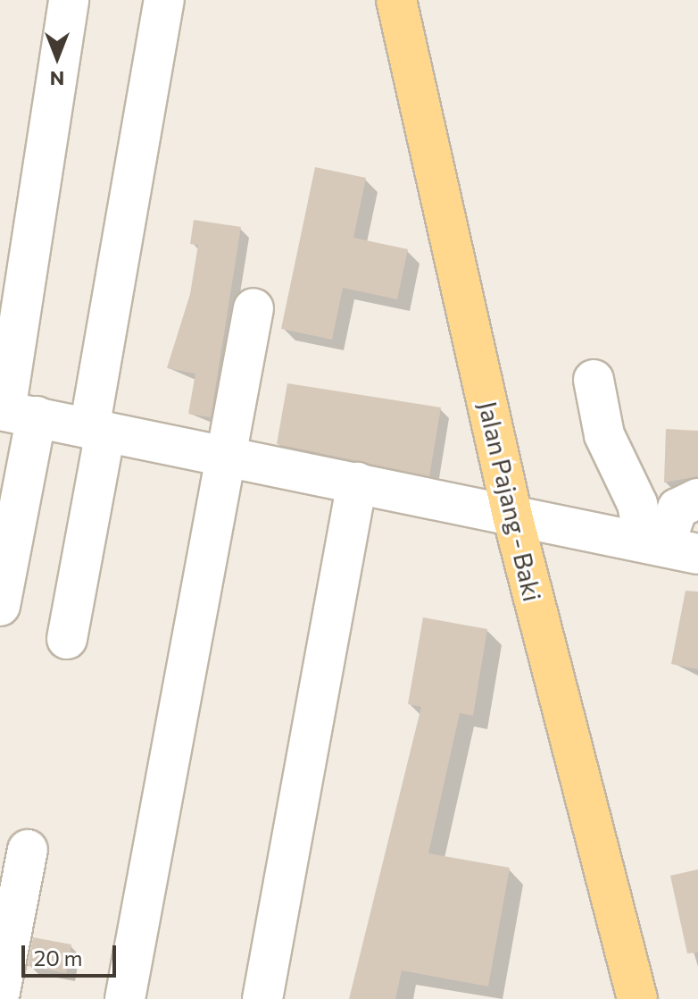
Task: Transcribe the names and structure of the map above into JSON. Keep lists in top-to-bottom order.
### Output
{
  "streets": {
    "main road": ["Jalan Pajang - Baki"]
  },
  "scale_bar": "20 m",
  "north": "bottom"
}
